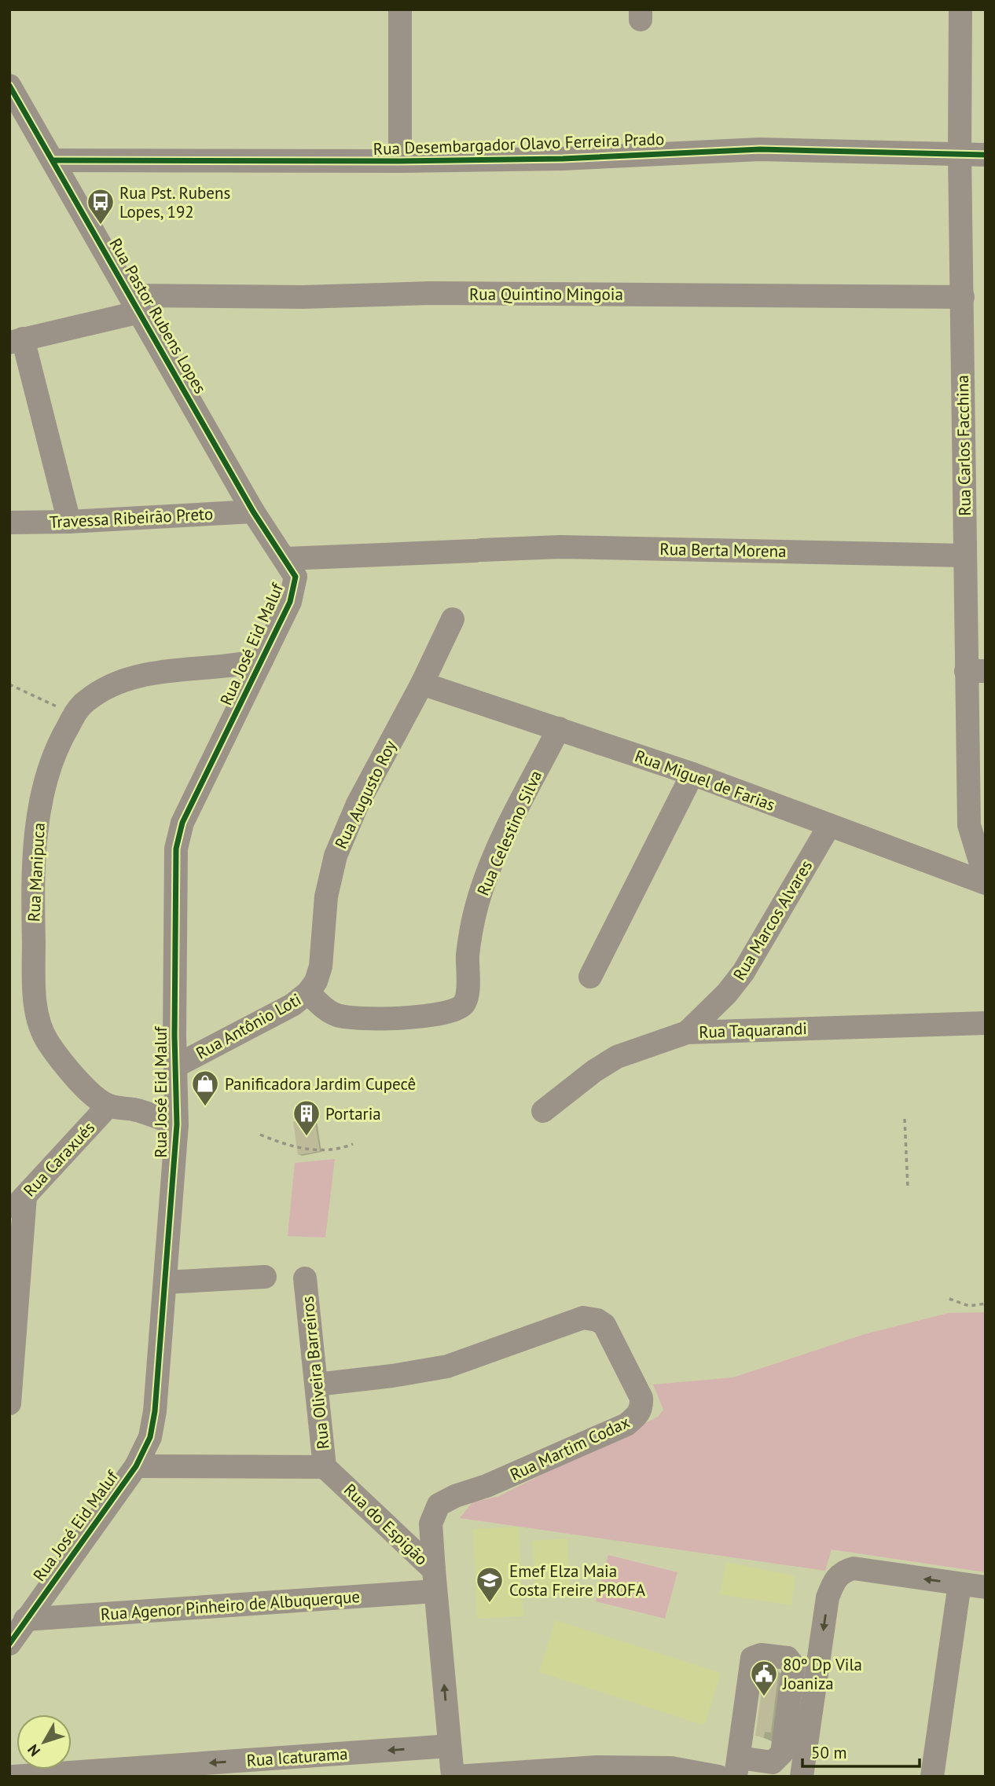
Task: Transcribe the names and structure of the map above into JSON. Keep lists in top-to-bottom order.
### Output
{
  "streets": {
    "street": [
      "Rua Desembargador Olavo Ferreira Prado",
      "Rua Quintino Mingoia",
      "Rua Pastor Rubens Lopes",
      "Rua Carlos Facchina",
      "Travessa Ribeirão Preto",
      "Rua Berta Morena",
      "Rua José Eid Maluf",
      "Rua Miguel de Farias",
      "Rua Augusto Roy",
      "Rua Celestino Silva",
      "Rua Manipuca",
      "Rua Marcos Alvares",
      "Rua Antônio Loti",
      "Rua Taquarandi",
      "Rua Caraxués",
      "Rua Oliveira Barreiros",
      "Rua Martim Codax",
      "Rua do Espigão",
      "Rua Agenor Pinheiro de Albuquerque",
      "Rua Icaturama"
    ]
  },
  "crossings": [
    ["Rua Desembargador Olavo Ferreira Prado", "Rua Pastor Rubens Lopes"],
    ["Rua Desembargador Olavo Ferreira Prado", "Rua Carlos Facchina"],
    ["Rua Quintino Mingoia", "Rua Pastor Rubens Lopes"],
    ["Rua Quintino Mingoia", "Rua Carlos Facchina"],
    ["Rua Pastor Rubens Lopes", "Travessa Ribeirão Preto"],
    ["Rua Pastor Rubens Lopes", "Rua Berta Morena"],
    ["Rua Pastor Rubens Lopes", "Rua José Eid Maluf"],
    ["Rua Carlos Facchina", "Rua Berta Morena"],
    ["Rua Carlos Facchina", "Rua Miguel de Farias"],
    ["Rua Berta Morena", "Rua José Eid Maluf"],
    ["Rua José Eid Maluf", "Rua Manipuca"],
    ["Rua José Eid Maluf", "Rua Antônio Loti"],
    ["Rua José Eid Maluf", "Rua Agenor Pinheiro de Albuquerque"],
    ["Rua Miguel de Farias", "Rua Augusto Roy"],
    ["Rua Miguel de Farias", "Rua Celestino Silva"],
    ["Rua Miguel de Farias", "Rua Marcos Alvares"],
    ["Rua Augusto Roy", "Rua Celestino Silva"],
    ["Rua Augusto Roy", "Rua Antônio Loti"],
    ["Rua Celestino Silva", "Rua Antônio Loti"],
    ["Rua Manipuca", "Rua Caraxués"],
    ["Rua Marcos Alvares", "Rua Taquarandi"],
    ["Rua Oliveira Barreiros", "Rua Martim Codax"],
    ["Rua Oliveira Barreiros", "Rua do Espigão"],
    ["Rua Martim Codax", "Rua do Espigão"],
    ["Rua Martim Codax", "Rua Agenor Pinheiro de Albuquerque"],
    ["Rua do Espigão", "Rua Agenor Pinheiro de Albuquerque"]
  ],
  "one_way": ["Rua Icaturama"],
  "places": {
    "bus stop": ["Rua Pst. Rubens Lopes, 192"],
    "shop": ["Panificadora Jardim Cupecê"],
    "building": ["Portaria"],
    "school or university": ["Emef Elza Maia Costa Freire PROFA"],
    "public building": ["80º Dp Vila Joaniza"]
  },
  "scale_bar": "50 m",
  "north": "bottom left"
}
